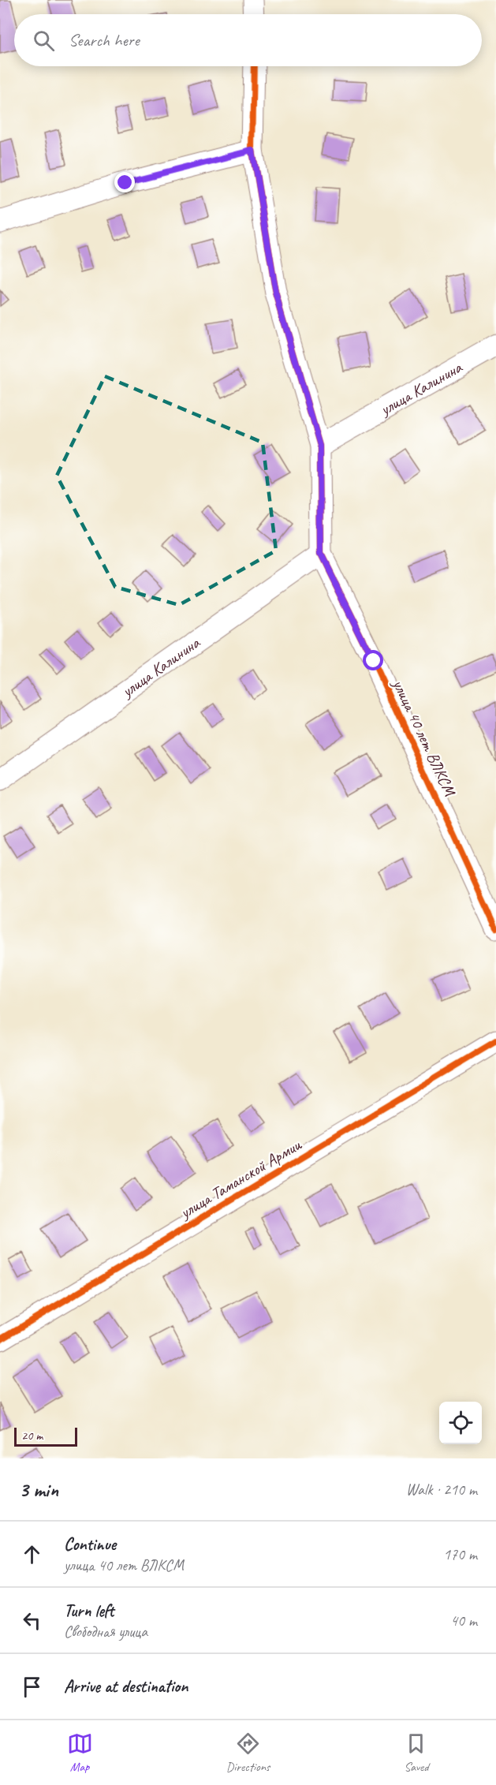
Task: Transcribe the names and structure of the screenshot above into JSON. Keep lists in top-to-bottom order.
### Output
{
  "streets": {
    "street": ["улица Калинина", "улица 40 лет ВЛКСМ", "улица Таманской Армии"]
  },
  "crossings": [
    ["улица Калинина", "улица 40 лет ВЛКСМ"]
  ],
  "scale_bar": "20 m",
  "page": {
    "search": "Search here",
    "scale": "20 m",
    "heading": ["3 min", "Walk · 210 m"],
    "list": [
      ["Continue", "улица 40 лет ВЛКСМ", "170 m"],
      ["Turn left", "Свободная улица", "40 m"],
      "Arrive at destination"
    ],
    "nav": ["Map", "Directions", "Saved"]
  }
}
